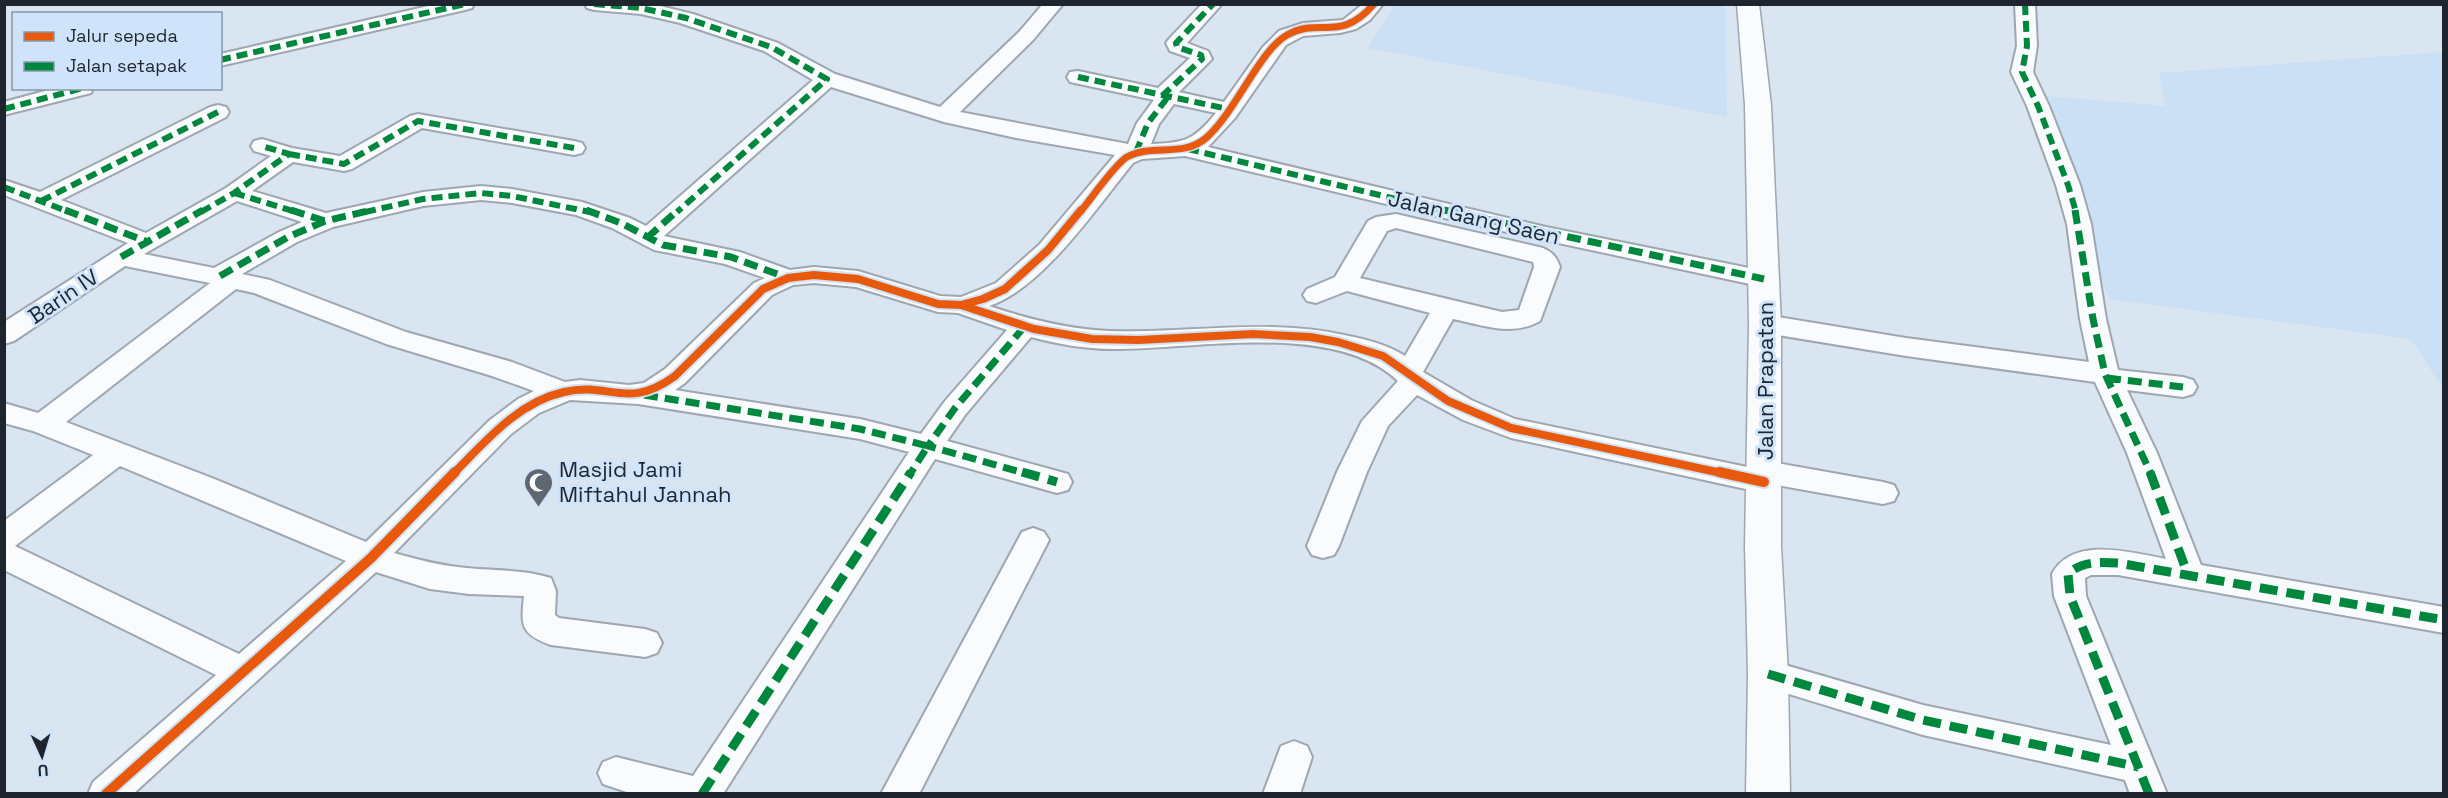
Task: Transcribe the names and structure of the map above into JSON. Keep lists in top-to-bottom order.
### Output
{
  "streets": {
    "main road": ["Jalan Prapatan"],
    "street": ["Jalan Gang Saen", "Barin IV"]
  },
  "crossings": [
    ["Jalan Gang Saen", "Jalan Prapatan"]
  ],
  "places": {
    "mosque": ["Masjid Jami Miftahul Jannah"]
  },
  "legend": ["Jalur sepeda", "Jalan setapak"],
  "north": "bottom"
}
